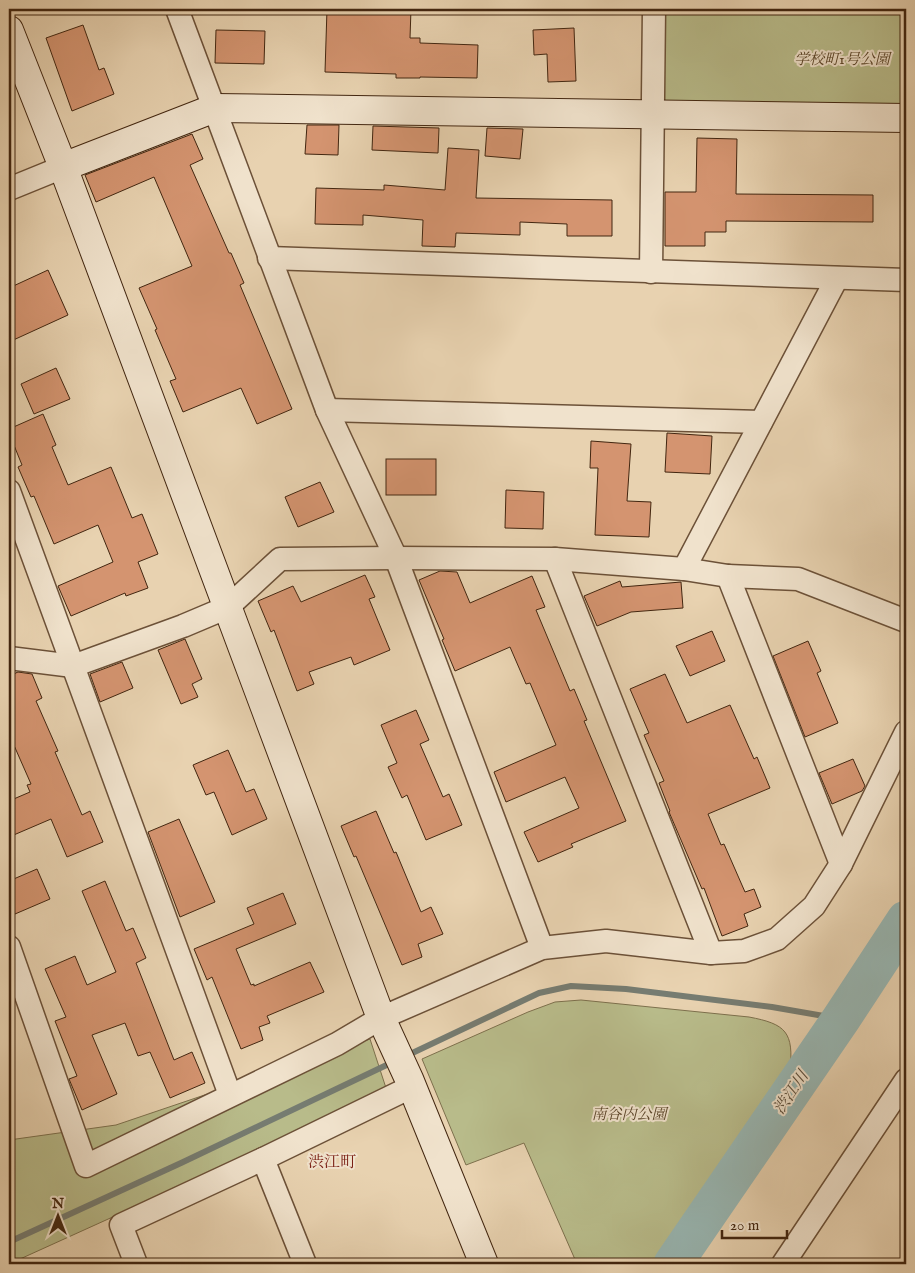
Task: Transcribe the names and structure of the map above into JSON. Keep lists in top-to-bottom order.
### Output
{
  "districts": ["渋江町"],
  "water": ["渋江川"],
  "parks": ["学校町1号公園", "南谷内公園"],
  "scale_bar": "20 m",
  "north": "top"
}
